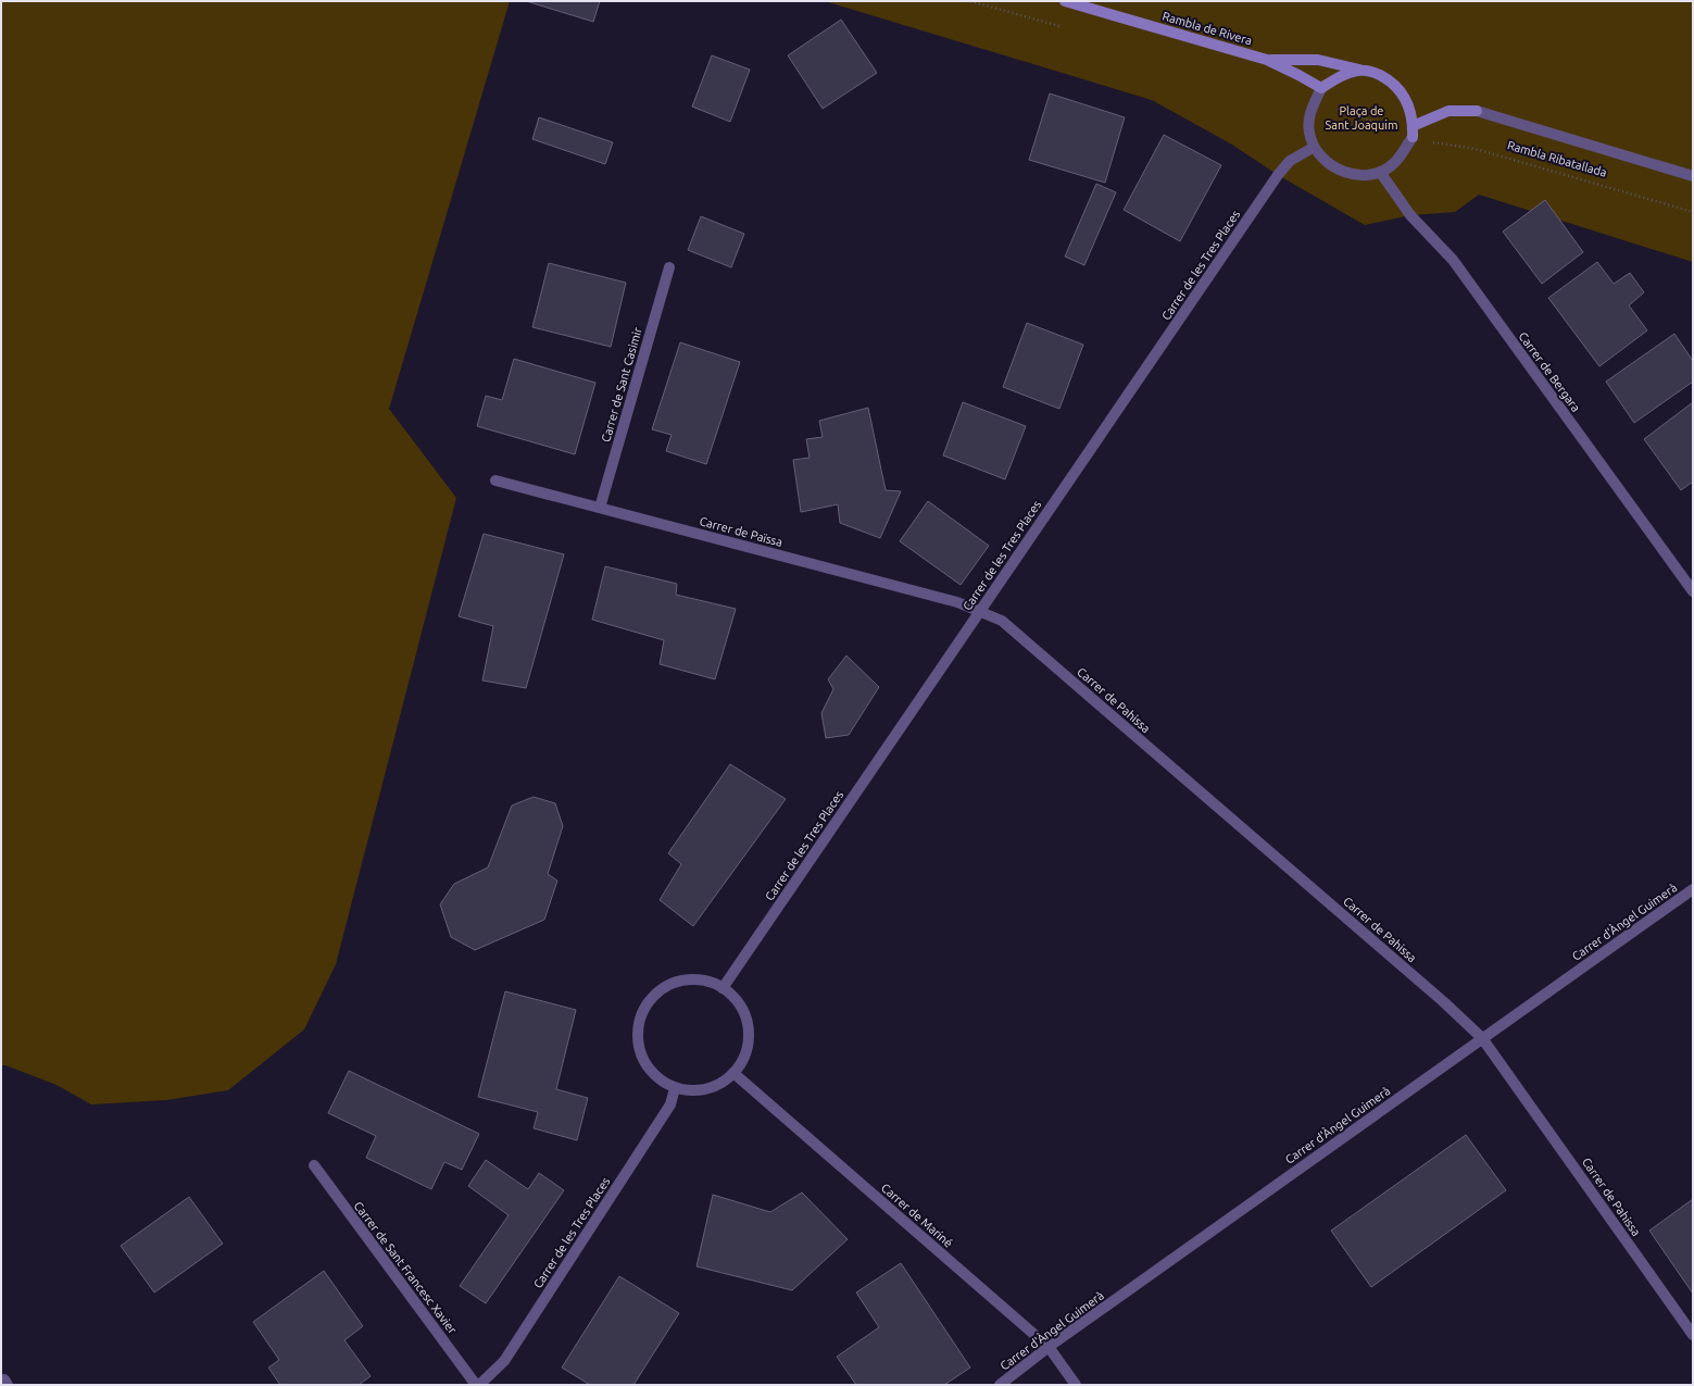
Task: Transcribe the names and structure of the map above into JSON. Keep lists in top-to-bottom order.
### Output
{
  "streets": {
    "street": [
      "Rambla de Rivera",
      "Rambla Ribatallada",
      "Carrer de les Tres Places",
      "Carrer de Bergara",
      "Carrer de Sant Casimir",
      "Carrer de Païssa",
      "Carrer de Pahissa",
      "Carrer d'Àngel Guimerà",
      "Carrer de Mariné",
      "Carrer de Sant Francesc Xavier"
    ]
  },
  "crossings": [
    ["Carrer de les Tres Places", "Carrer de Païssa"],
    ["Carrer de les Tres Places", "Carrer de Pahissa"],
    ["Carrer de les Tres Places", "Carrer de Mariné"],
    ["Carrer de Sant Casimir", "Carrer de Païssa"],
    ["Carrer de Païssa", "Carrer de Pahissa"],
    ["Carrer de Pahissa", "Carrer d'Àngel Guimerà"],
    ["Carrer d'Àngel Guimerà", "Carrer de Mariné"]
  ],
  "parks": ["Plaça de Sant Joaquim"]
}
